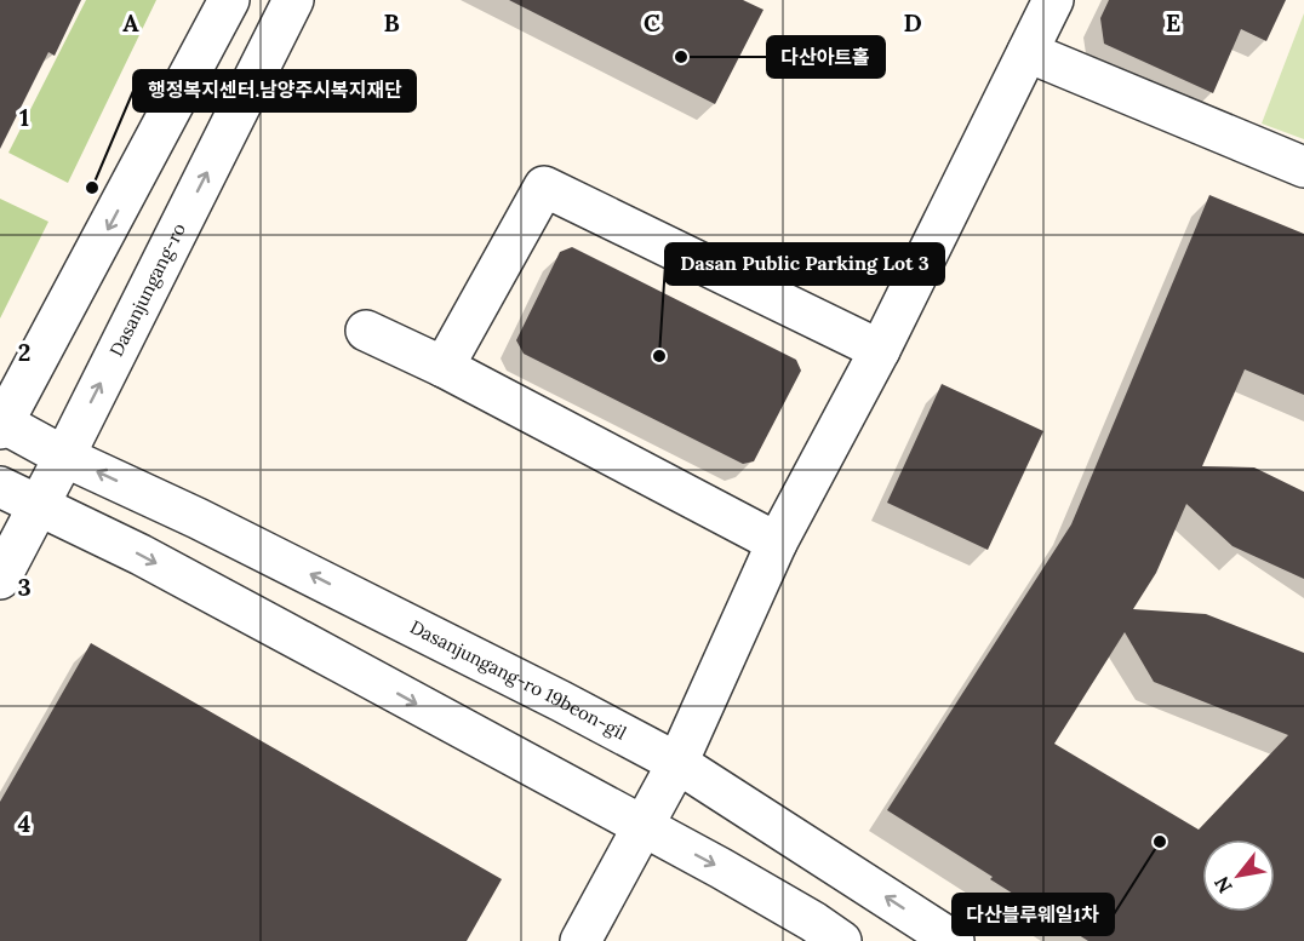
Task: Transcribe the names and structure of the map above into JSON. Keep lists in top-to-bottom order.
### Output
{
  "streets": {
    "street": ["Dasanjungang-ro", "Dasanjungang-ro 19beon-gil"]
  },
  "crossings": [
    ["Dasanjungang-ro", "Dasanjungang-ro 19beon-gil"]
  ],
  "places": [
    "다산아트홀",
    "행정복지센터.남양주시복지재단",
    "Dasan Public Parking Lot 3",
    "다산블루웨일1차"
  ],
  "north": "bottom left",
  "grid": {
    "columns": [
      "A",
      "B",
      "C",
      "D",
      "E"
    ],
    "rows": [
      "1",
      "2",
      "3",
      "4"
    ]
  }
}
